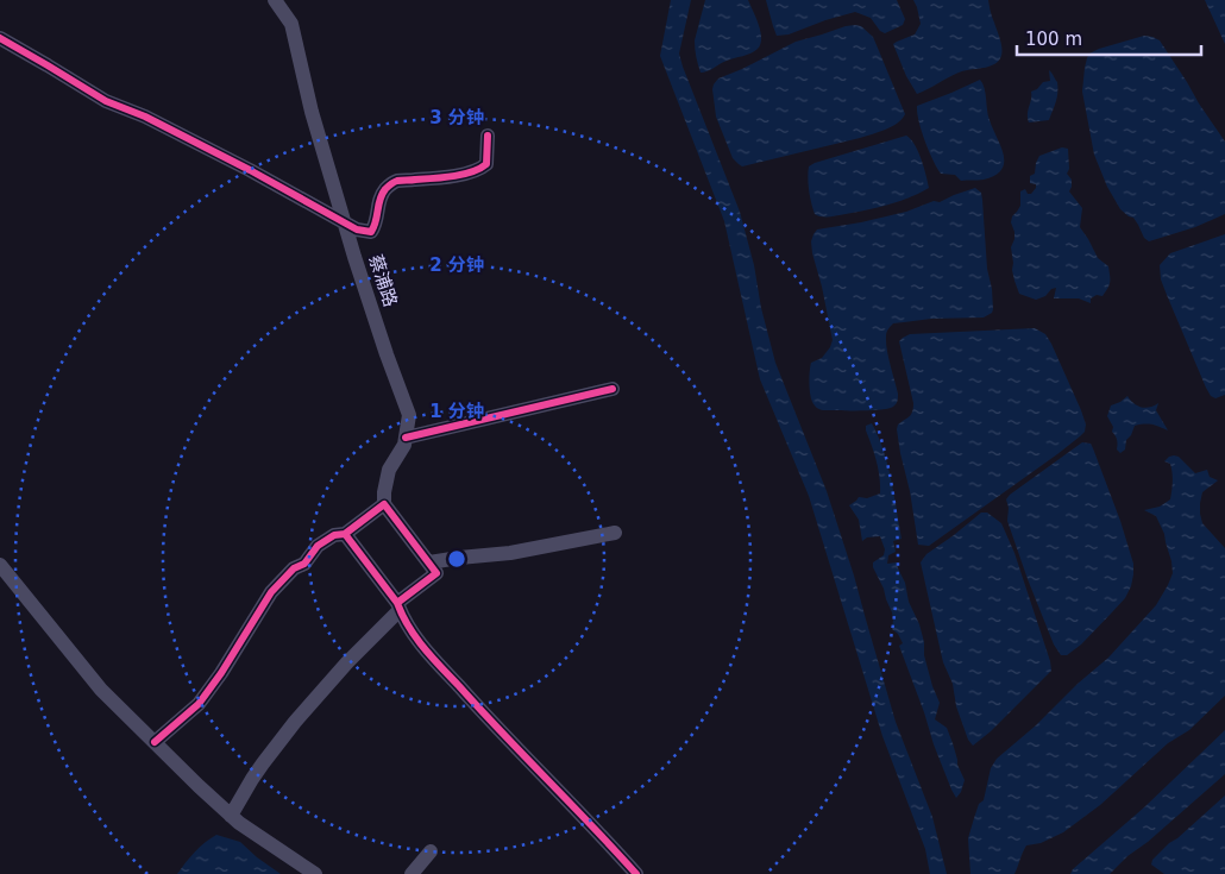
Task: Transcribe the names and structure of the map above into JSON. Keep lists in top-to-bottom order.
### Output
{
  "streets": {
    "street": ["蔡浦路"]
  },
  "scale_bar": "100 m",
  "rings": ["3 分钟", "2 分钟", "1 分钟"]
}
